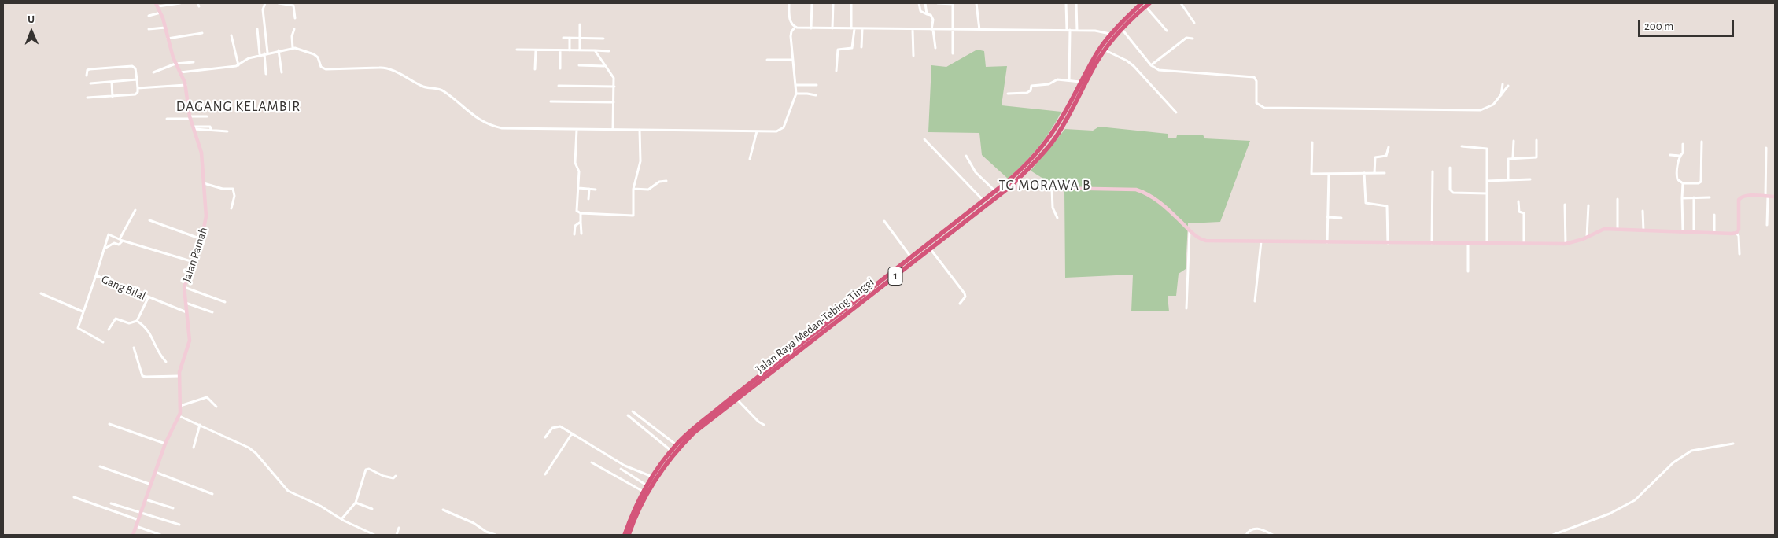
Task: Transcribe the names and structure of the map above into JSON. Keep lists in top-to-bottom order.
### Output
{
  "streets": {
    "highway": ["1", "Jalan Raya Medan-Tebing Tinggi"],
    "street": ["Jalan Pamah", "Gang Bilal"]
  },
  "crossings": [
    ["Jalan Pamah", "Gang Bilal"]
  ],
  "districts": ["DAGANG KELAMBIR", "TG MORAWA B"],
  "scale_bar": "200 m",
  "north": "top"
}
